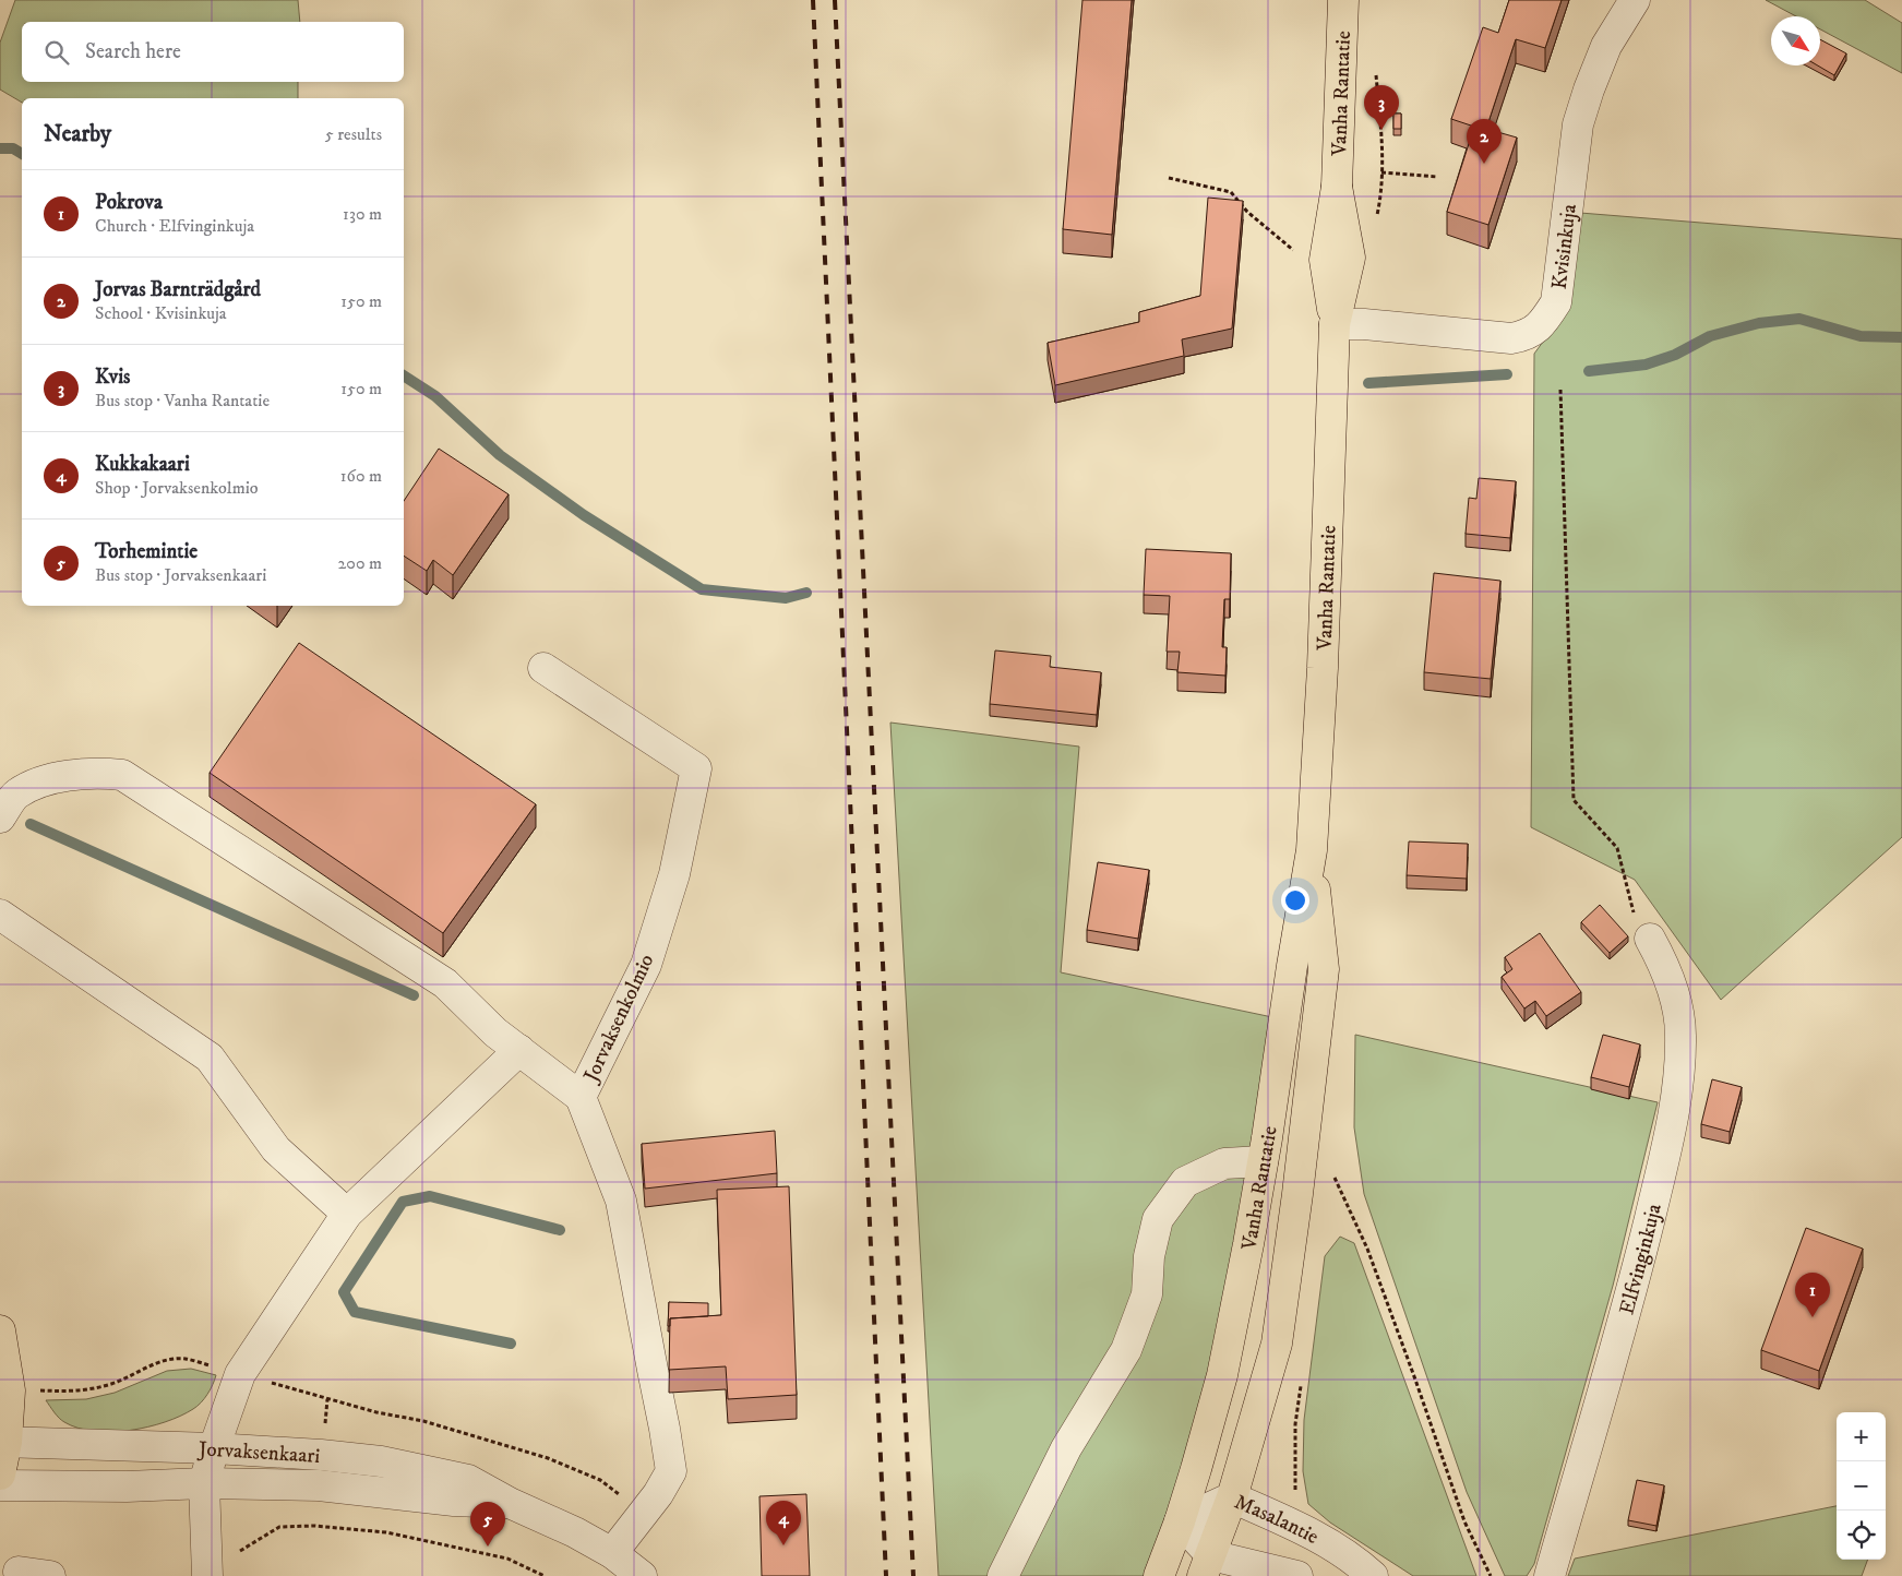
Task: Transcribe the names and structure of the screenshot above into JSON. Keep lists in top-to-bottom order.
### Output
{
  "streets": {
    "main road": ["Vanha Rantatie"],
    "street": [
      "Kvisinkuja",
      "Jorvaksenkolmio",
      "Elfvinginkuja",
      "Jorvaksenkaari",
      "Masalantie"
    ]
  },
  "crossings": [
    ["Vanha Rantatie", "Kvisinkuja"],
    ["Vanha Rantatie", "Masalantie"],
    ["Jorvaksenkolmio", "Jorvaksenkaari"]
  ],
  "north": "bottom right",
  "page": {
    "search": "Search here",
    "pins": [
      "3",
      "2",
      "1",
      "4",
      "5"
    ],
    "heading": ["Nearby", "5 results"],
    "list": [
      {
        "mark": "1",
        "name": "Pokrova",
        "note": "Church · Elfvinginkuja",
        "value": "130 m"
      },
      {
        "mark": "2",
        "name": "Jorvas Barnträdgård",
        "note": "School · Kvisinkuja",
        "value": "150 m"
      },
      {
        "mark": "3",
        "name": "Kvis",
        "note": "Bus stop · Vanha Rantatie",
        "value": "150 m"
      },
      {
        "mark": "4",
        "name": "Kukkakaari",
        "note": "Shop · Jorvaksenkolmio",
        "value": "160 m"
      },
      {
        "mark": "5",
        "name": "Torhemintie",
        "note": "Bus stop · Jorvaksenkaari",
        "value": "200 m"
      }
    ],
    "map_buttons": ["+", "−"]
  }
}
